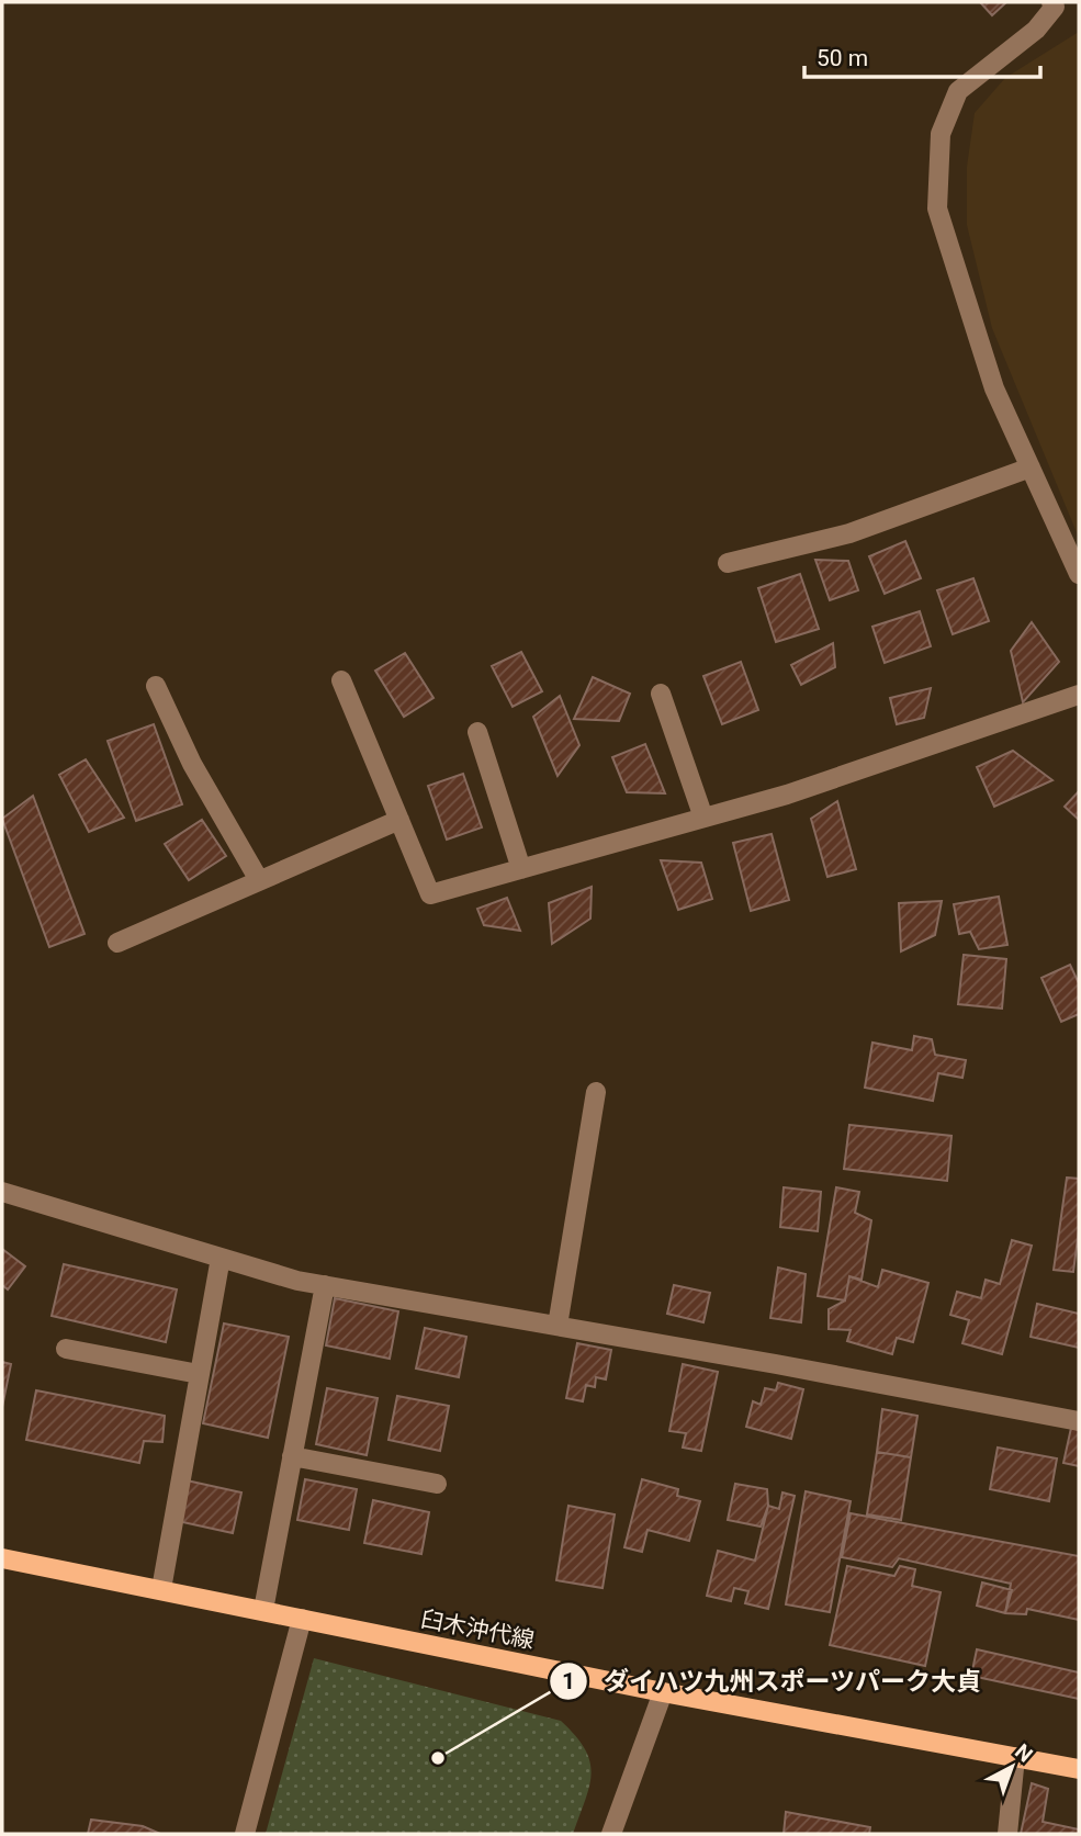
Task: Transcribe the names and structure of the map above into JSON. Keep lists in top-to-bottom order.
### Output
{
  "streets": {
    "main road": ["臼木沖代線"]
  },
  "places": ["ダイハツ九州スポーツパーク大貞"],
  "scale_bar": "50 m",
  "north": "top right"
}
